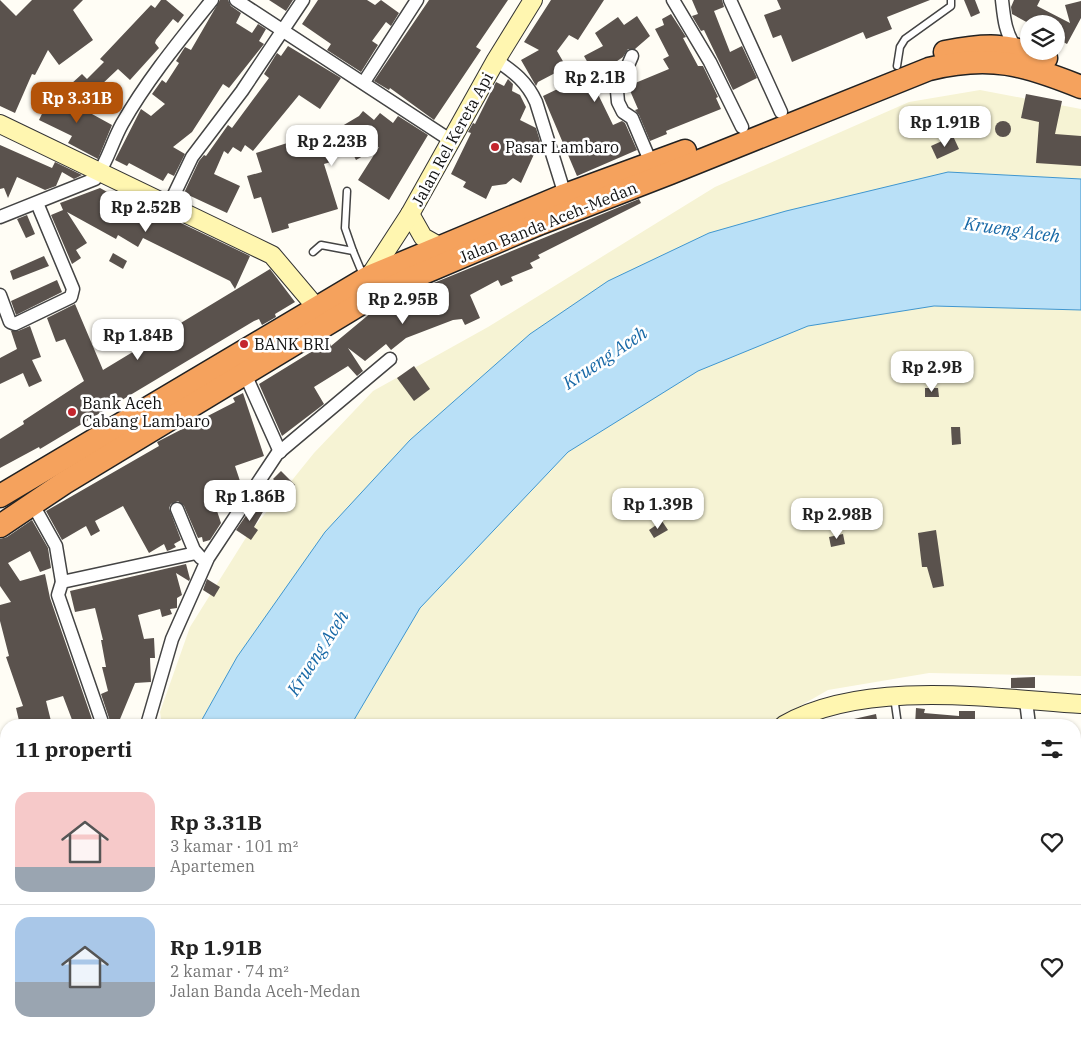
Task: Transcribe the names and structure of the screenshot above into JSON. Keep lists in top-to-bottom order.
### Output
{
  "streets": {
    "highway": ["Jalan Banda Aceh-Medan"],
    "main road": ["Jalan Rel Kereta Api"]
  },
  "crossings": [
    ["Jalan Rel Kereta Api", "Jalan Banda Aceh-Medan"]
  ],
  "water": ["Krueng Aceh"],
  "places": ["Pasar Lambaro", "BANK BRI", "Bank Aceh Cabang Lambaro"],
  "page": {
    "price": [
      "Rp 2.1B",
      "Rp 3.31B",
      "Rp 1.91B",
      "Rp 2.23B",
      "Rp 2.52B",
      "Rp 2.95B",
      "Rp 1.84B",
      "Rp 2.9B",
      "Rp 1.86B",
      "Rp 1.39B",
      "Rp 2.98B"
    ],
    "heading": "11 properti",
    "list": [
      {
        "name": "Rp 3.31B",
        "note": "3 kamar · 101 m² · Apartemen"
      },
      {
        "name": "Rp 1.91B",
        "note": "2 kamar · 74 m² · Jalan Banda Aceh-Medan"
      }
    ]
  }
}
